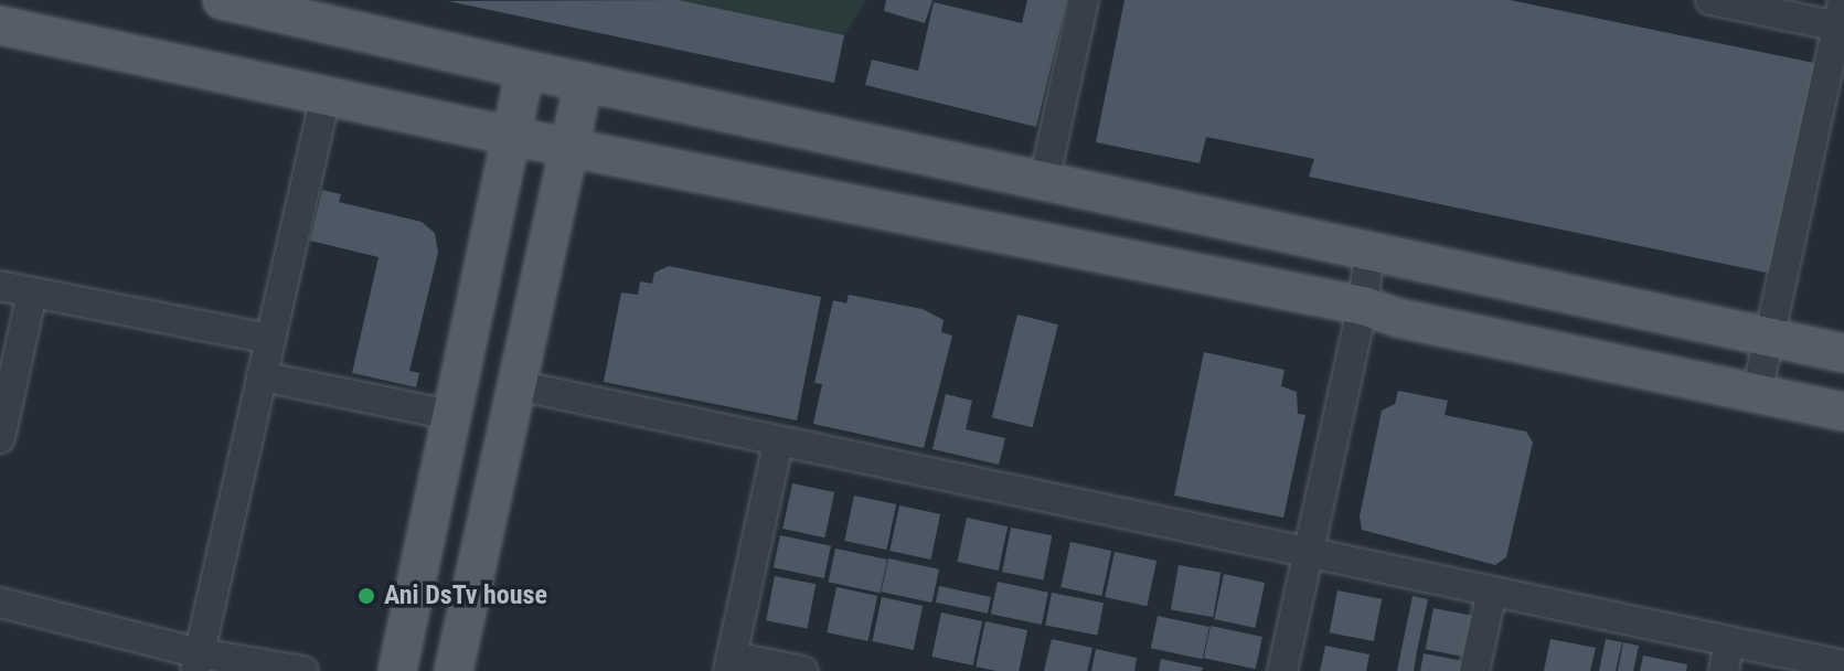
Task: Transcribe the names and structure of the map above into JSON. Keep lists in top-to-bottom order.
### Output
{
  "places": ["Ani DsTv house"]
}
